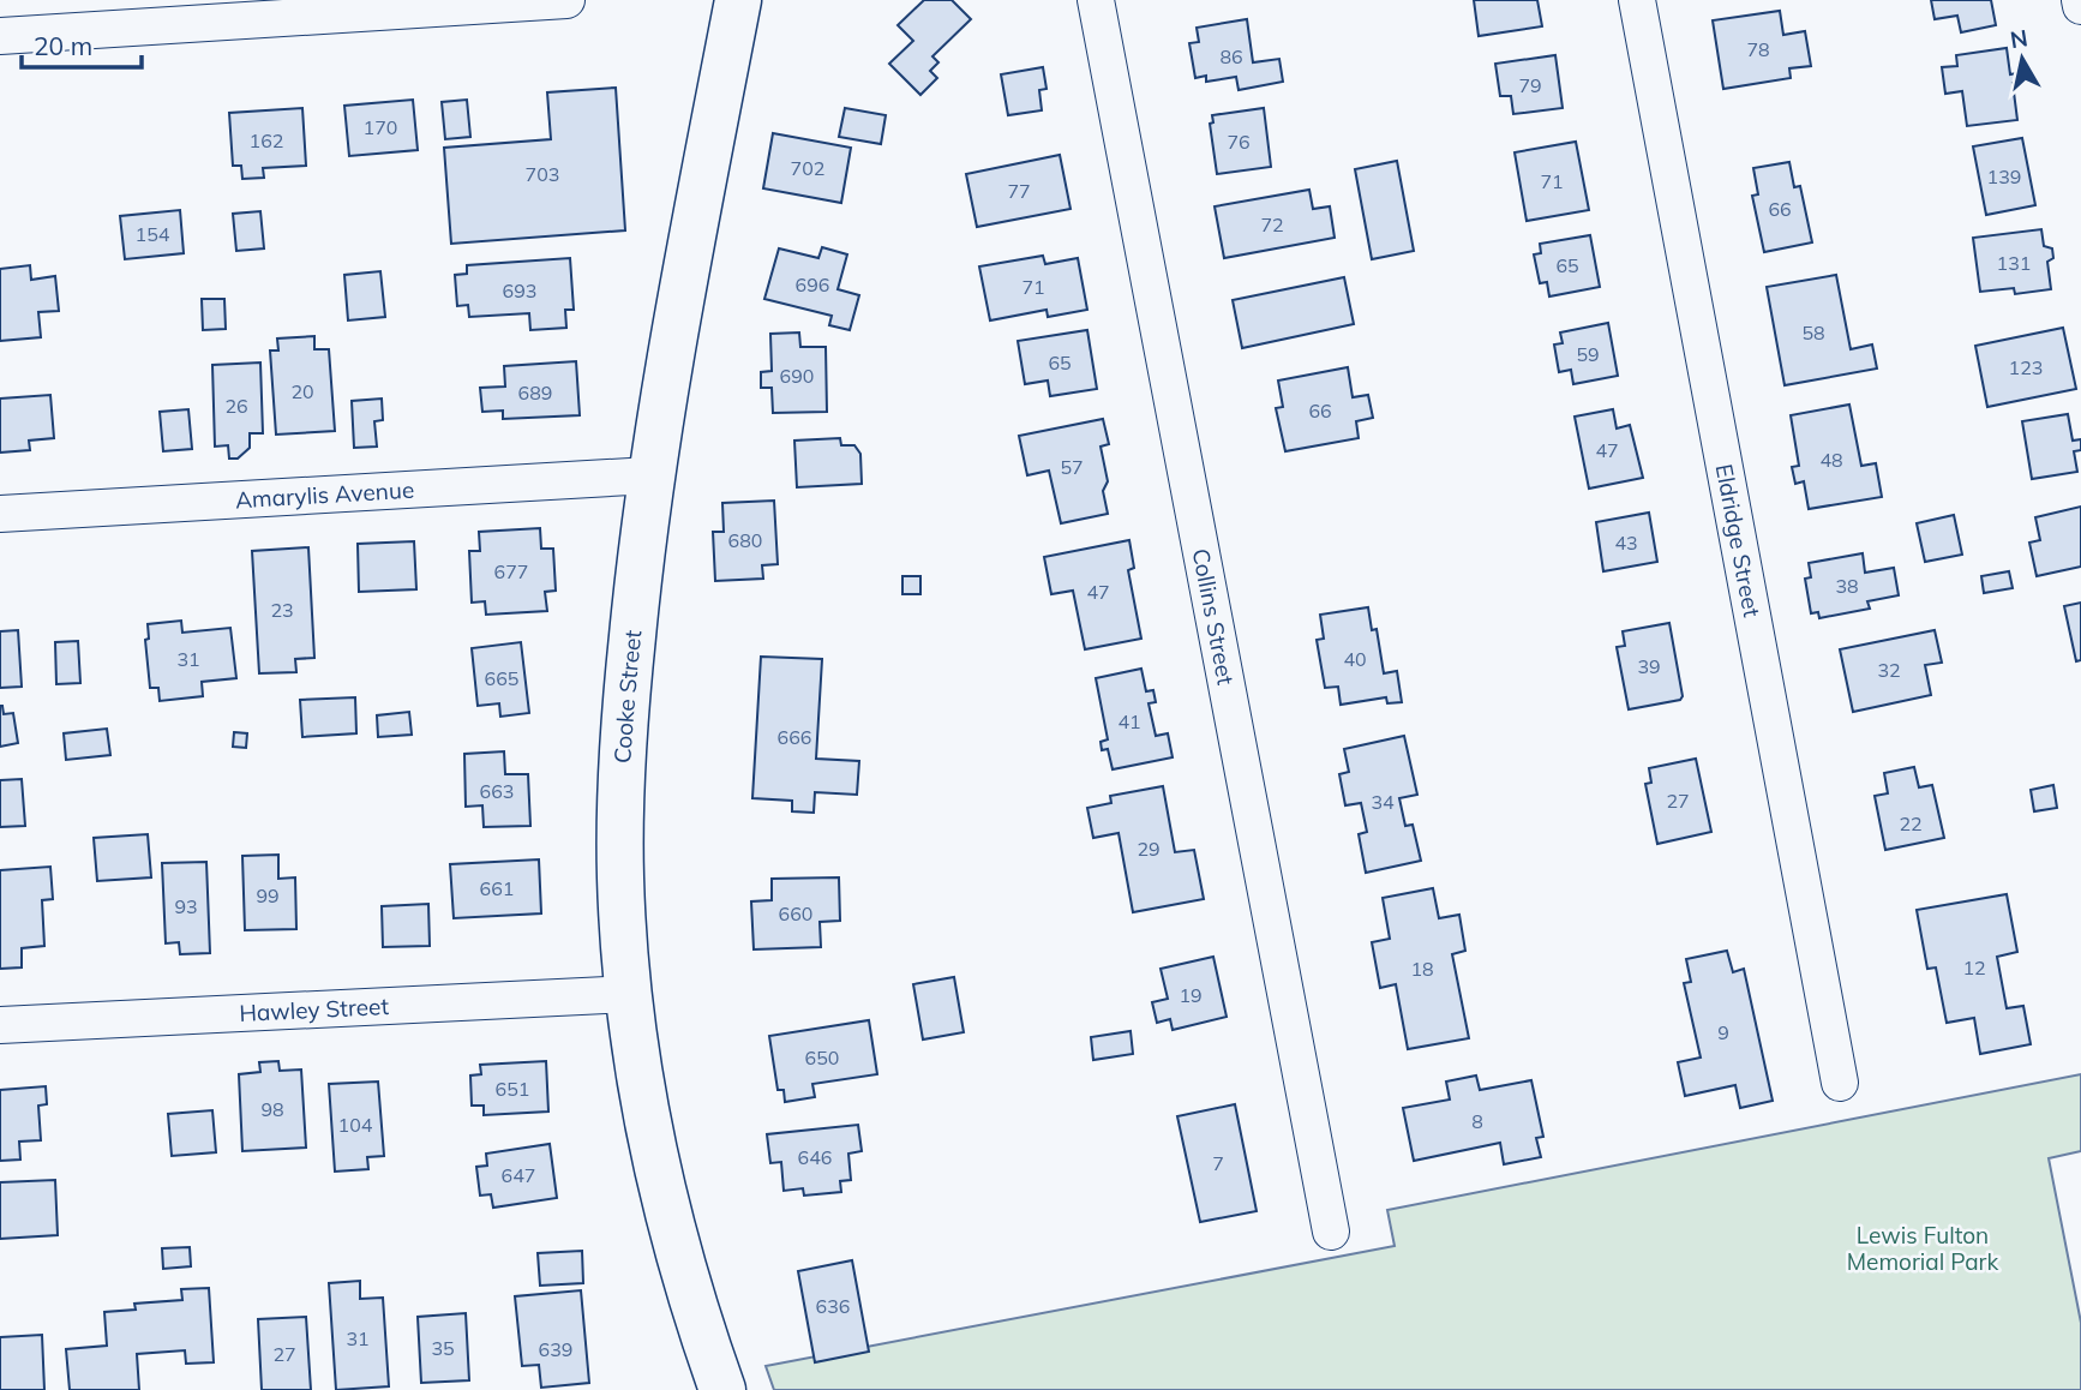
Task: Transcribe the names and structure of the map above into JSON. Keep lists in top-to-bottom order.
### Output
{
  "streets": {
    "main road": ["Cooke Street"],
    "street": [
      "Amarylis Avenue",
      "Eldridge Street",
      "Collins Street",
      "Hawley Street"
    ]
  },
  "crossings": [
    ["Amarylis Avenue", "Cooke Street"],
    ["Cooke Street", "Hawley Street"]
  ],
  "parks": ["Lewis Fulton Memorial Park"],
  "house_numbers": [
    "78",
    "86",
    "79",
    "170",
    "162",
    "76",
    "702",
    "703",
    "139",
    "71",
    "77",
    "66",
    "72",
    "154",
    "131",
    "65",
    "696",
    "71",
    "693",
    "58",
    "59",
    "65",
    "123",
    "690",
    "20",
    "689",
    "26",
    "66",
    "47",
    "48",
    "57",
    "680",
    "43",
    "677",
    "38",
    "47",
    "23",
    "31",
    "40",
    "39",
    "32",
    "665",
    "41",
    "666",
    "663",
    "27",
    "34",
    "22",
    "29",
    "661",
    "99",
    "93",
    "660",
    "12",
    "18",
    "19",
    "9",
    "650",
    "651",
    "98",
    "8",
    "104",
    "646",
    "7",
    "647",
    "636",
    "31",
    "35",
    "639",
    "27"
  ],
  "scale_bar": "20 m",
  "north": "top"
}
